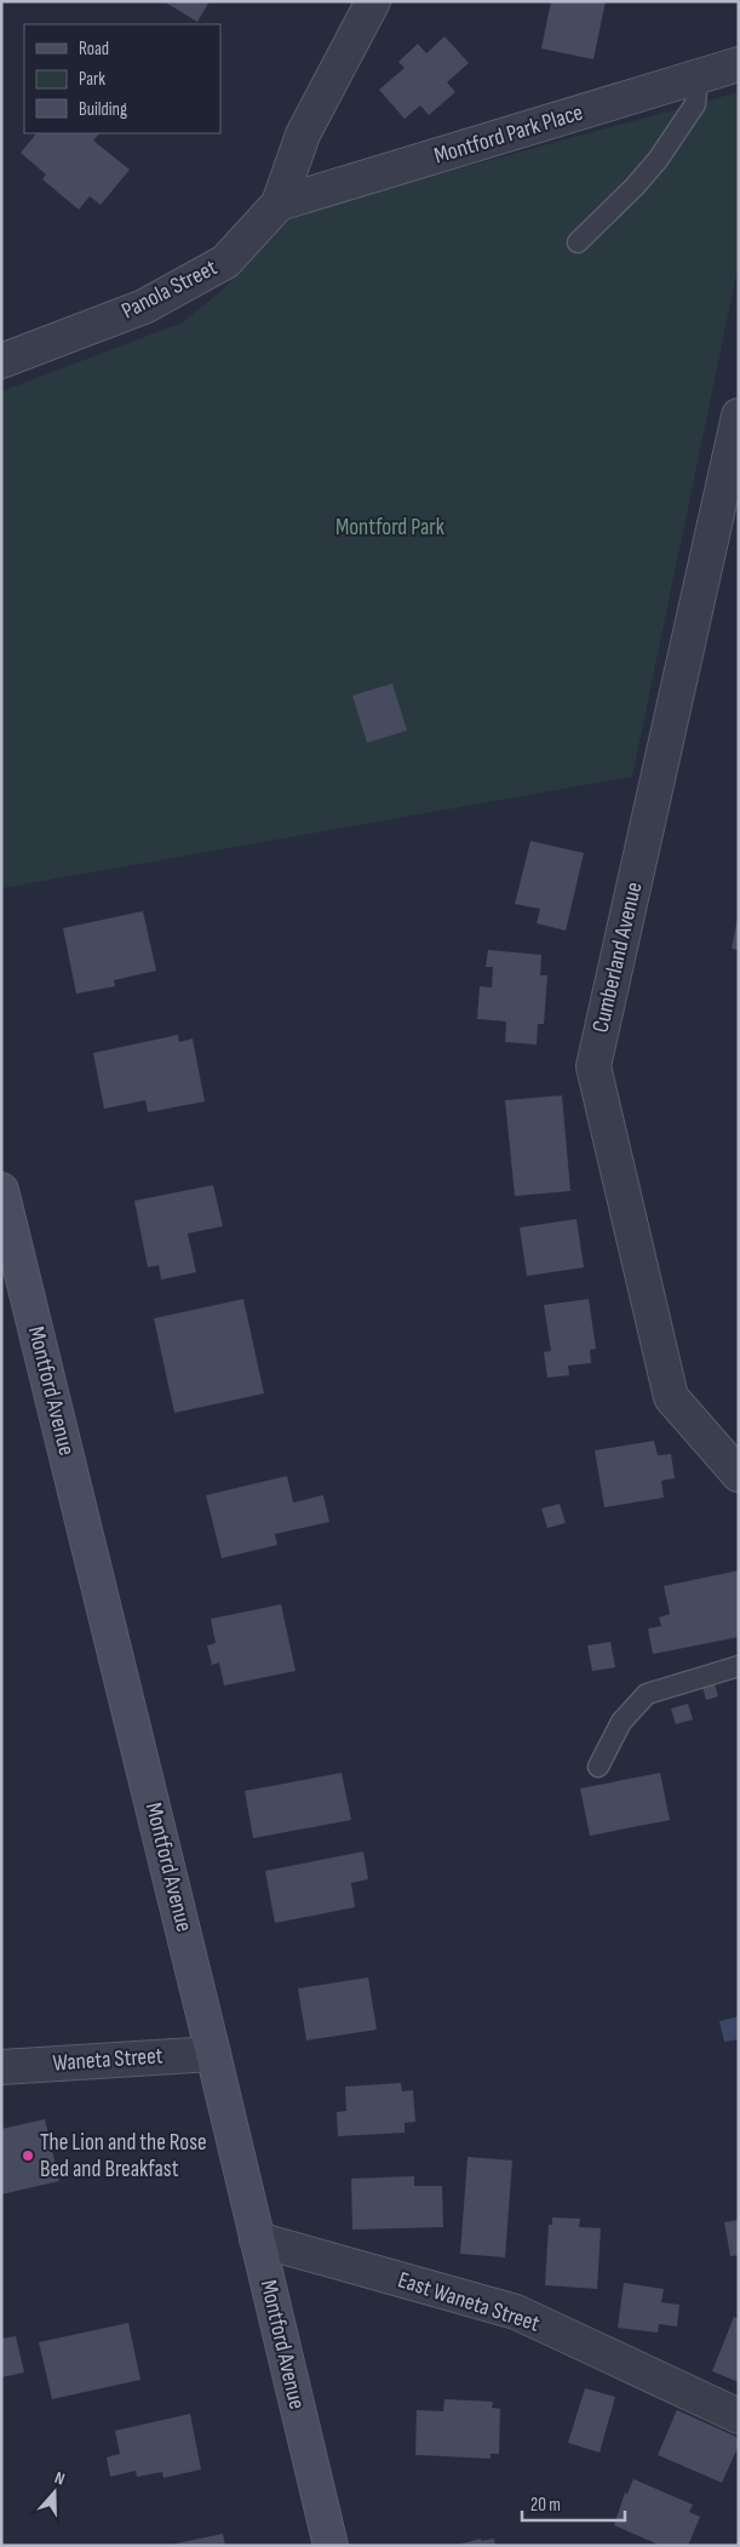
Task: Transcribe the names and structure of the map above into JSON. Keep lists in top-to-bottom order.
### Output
{
  "streets": {
    "street": [
      "Montford Park Place",
      "Panola Street",
      "Cumberland Avenue",
      "Montford Avenue",
      "Waneta Street",
      "East Waneta Street"
    ]
  },
  "crossings": [
    ["Montford Park Place", "Panola Street"],
    ["Montford Avenue", "Waneta Street"],
    ["Montford Avenue", "East Waneta Street"]
  ],
  "parks": ["Montford Park"],
  "places": ["The Lion and the Rose Bed and Breakfast"],
  "legend": ["Road", "Park", "Building"],
  "scale_bar": "20 m",
  "north": "top"
}
